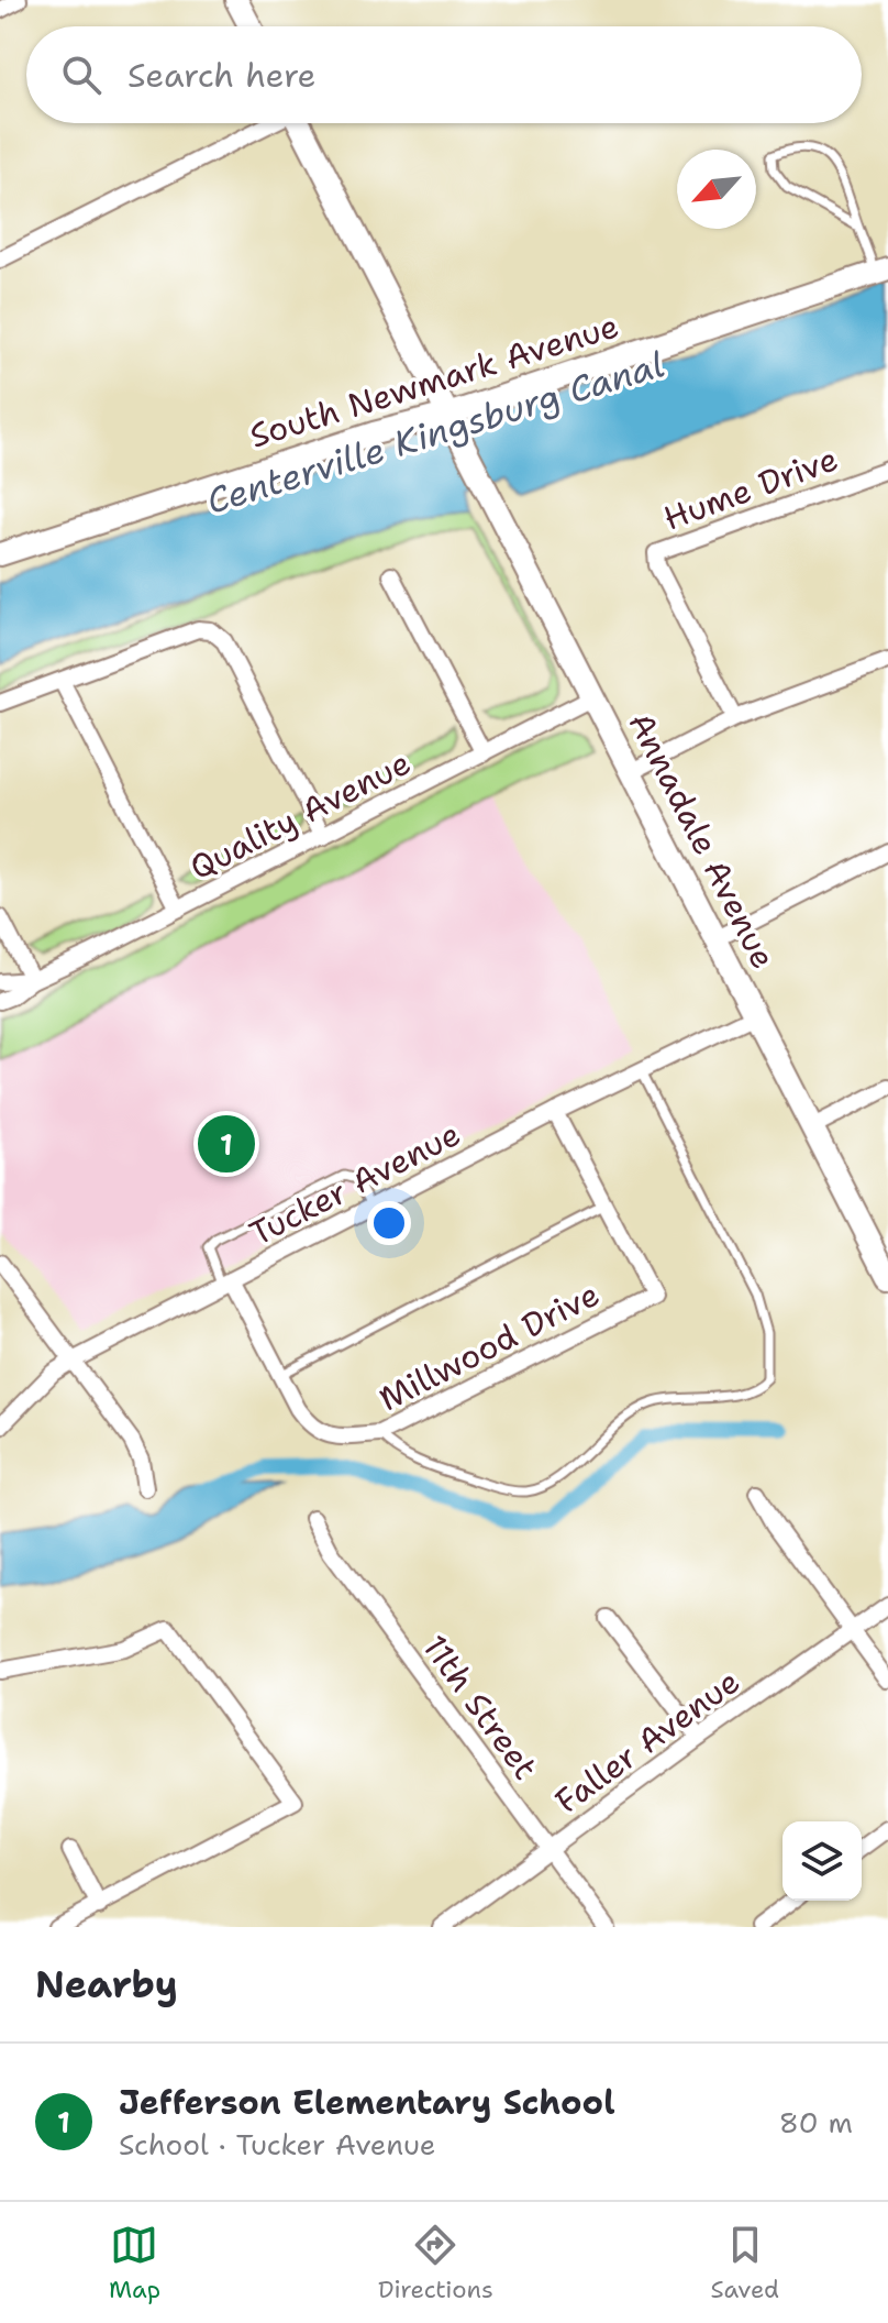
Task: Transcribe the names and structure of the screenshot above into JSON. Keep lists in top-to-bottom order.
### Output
{
  "streets": {
    "street": [
      "South Newmark Avenue",
      "Hume Drive",
      "Quality Avenue",
      "Annadale Avenue",
      "Tucker Avenue",
      "Millwood Drive",
      "11th Street",
      "Faller Avenue"
    ]
  },
  "crossings": [
    ["South Newmark Avenue", "Annadale Avenue"],
    ["Quality Avenue", "Annadale Avenue"],
    ["Annadale Avenue", "Tucker Avenue"],
    ["Tucker Avenue", "Millwood Drive"],
    ["11th Street", "Faller Avenue"]
  ],
  "water": ["Centerville Kingsburg Canal"],
  "north": "bottom left",
  "page": {
    "search": "Search here",
    "pins": "1",
    "heading": "Nearby",
    "list": [
      {
        "mark": "1",
        "name": "Jefferson Elementary School",
        "note": "School · Tucker Avenue",
        "value": "80 m"
      }
    ],
    "nav": ["Map", "Directions", "Saved"]
  }
}
